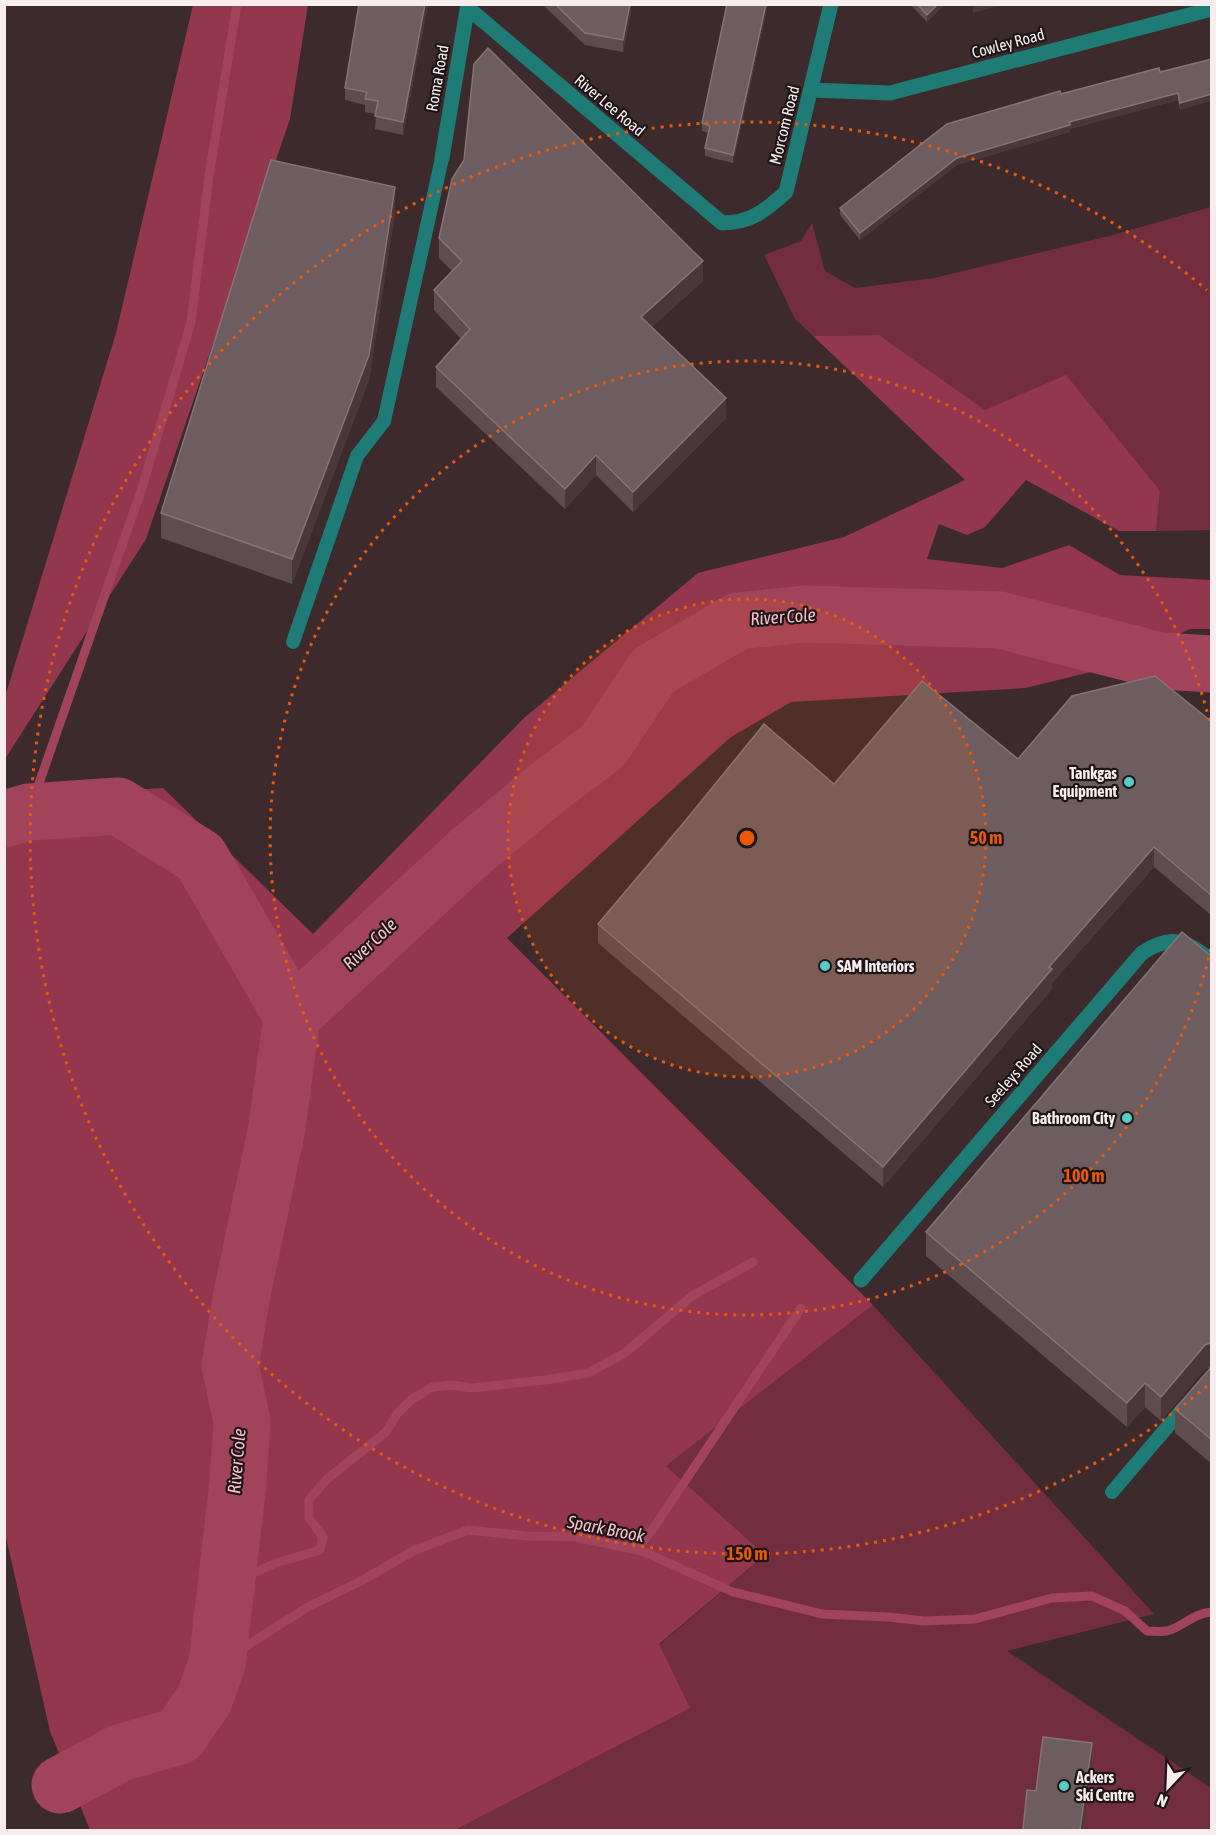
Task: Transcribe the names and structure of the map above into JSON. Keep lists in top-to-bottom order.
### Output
{
  "streets": {
    "street": [
      "Cowley Road",
      "Roma Road",
      "River Lee Road",
      "Morcom Road",
      "Seeleys Road"
    ]
  },
  "crossings": [
    ["Cowley Road", "Morcom Road"],
    ["Roma Road", "River Lee Road"],
    ["River Lee Road", "Morcom Road"]
  ],
  "water": ["River Cole", "Spark Brook"],
  "places": [
    "Tankgas Equipment",
    "SAM Interiors",
    "Bathroom City",
    "Ackers Ski Centre"
  ],
  "north": "bottom left",
  "rings": ["50 m", "100 m", "150 m"]
}
